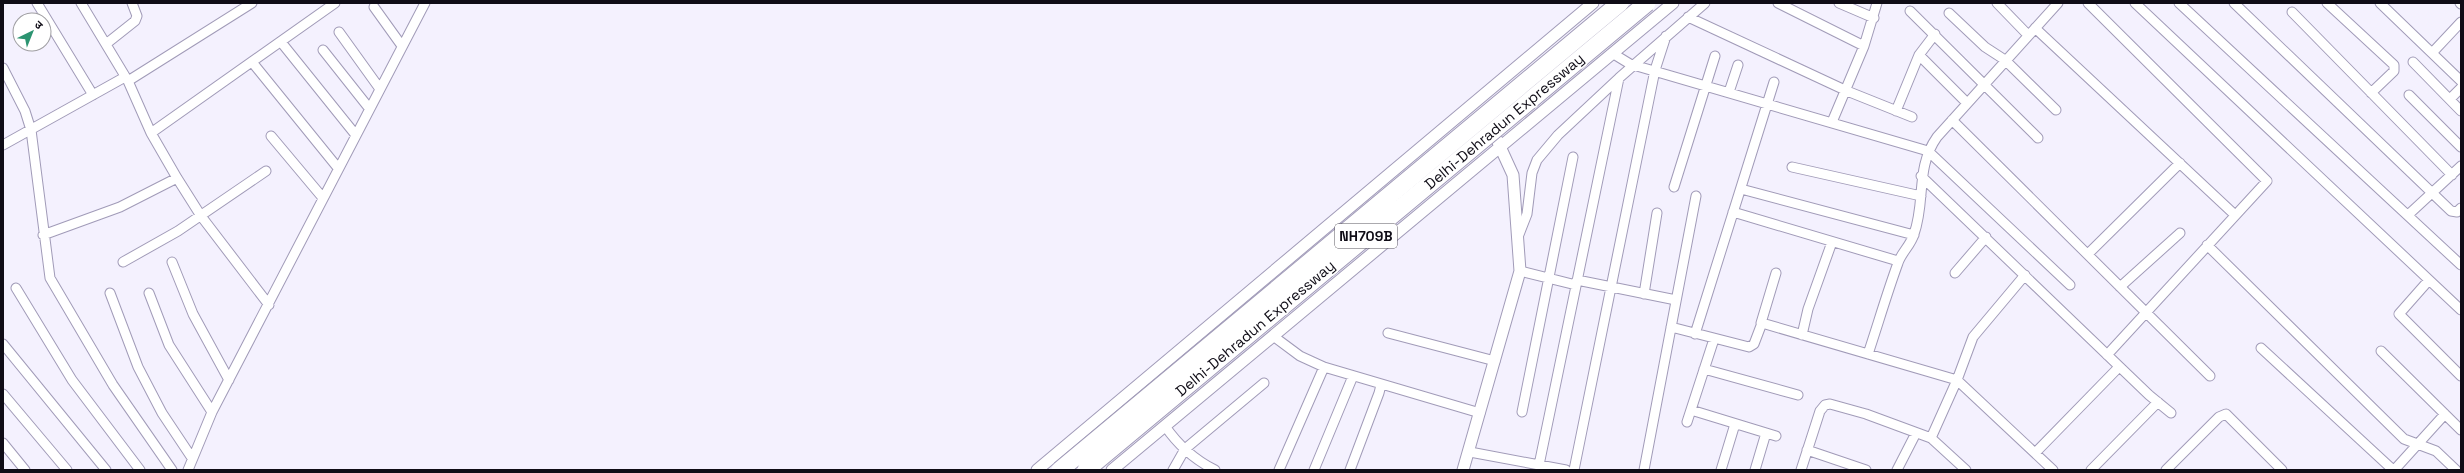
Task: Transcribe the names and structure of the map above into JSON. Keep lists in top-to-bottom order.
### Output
{
  "streets": {
    "highway": ["Delhi-Dehradun Expressway", "NH709B"]
  },
  "north": "top right"
}
